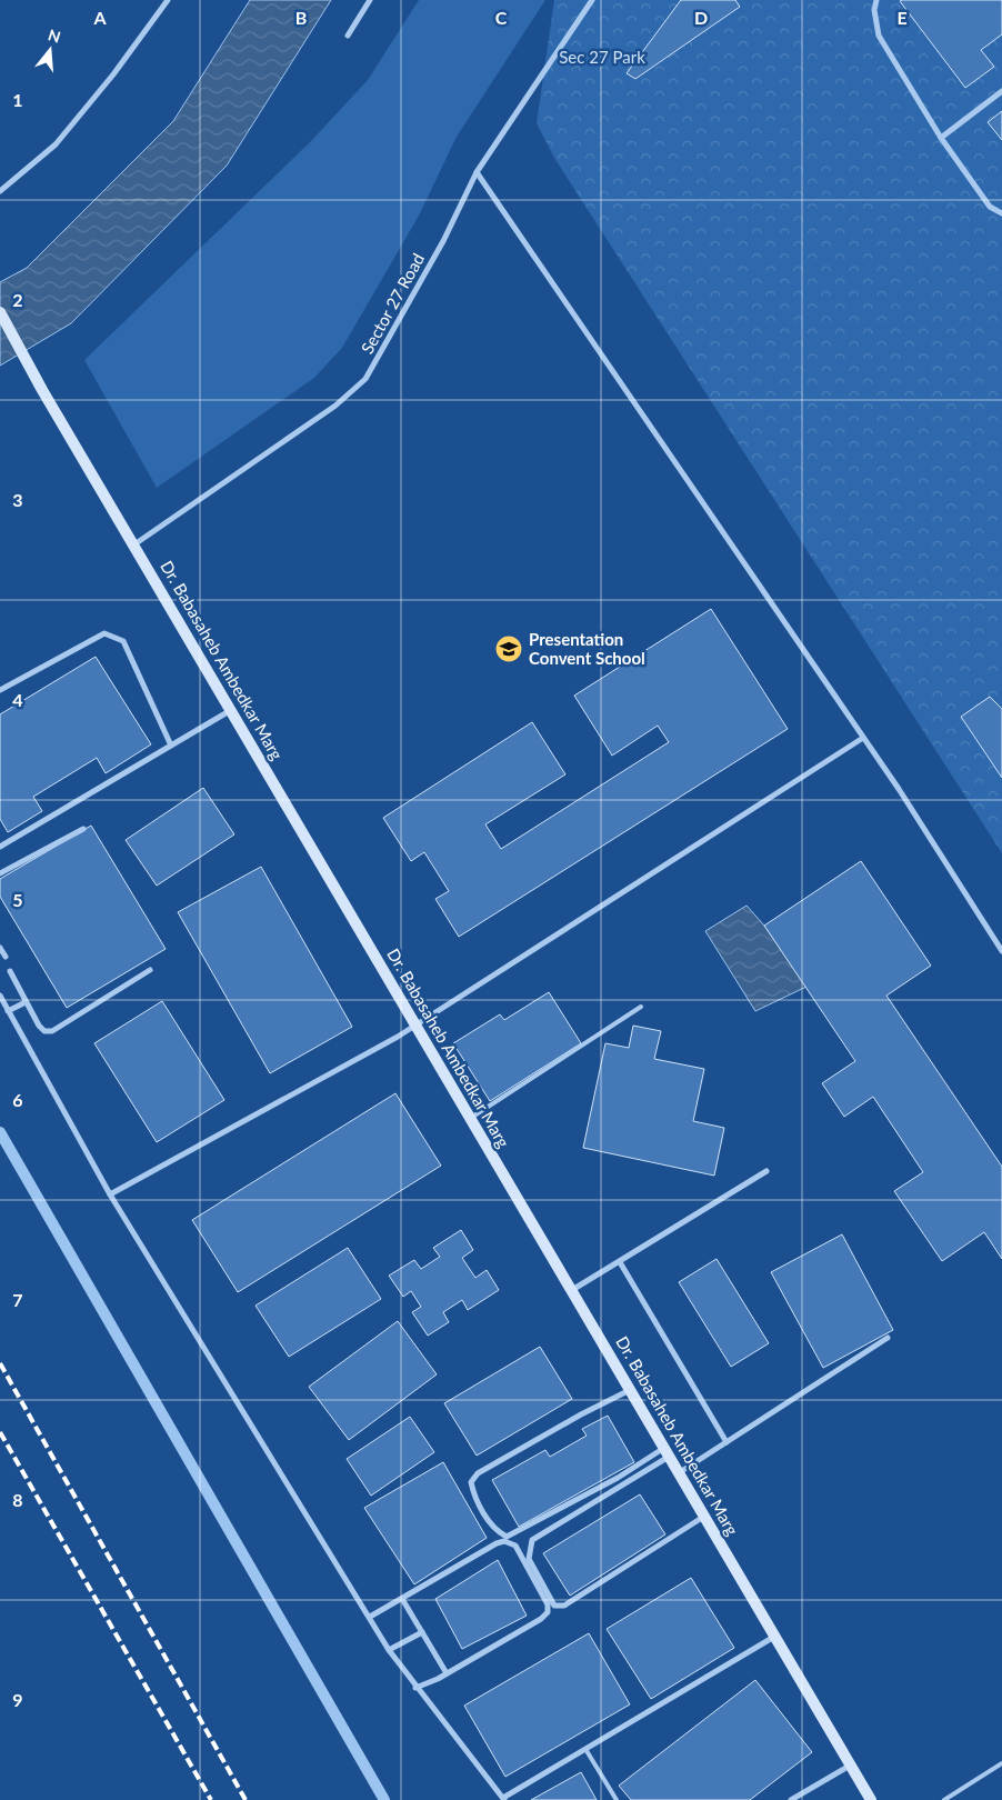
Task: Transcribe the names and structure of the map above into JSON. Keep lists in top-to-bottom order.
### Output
{
  "streets": {
    "street": ["Sector 27 Road", "Dr. Babasaheb Ambedkar Marg"]
  },
  "crossings": [
    ["Sector 27 Road", "Dr. Babasaheb Ambedkar Marg"]
  ],
  "parks": ["Sec 27 Park"],
  "places": {
    "school or university": ["Presentation Convent School"]
  },
  "north": "top",
  "grid": {
    "columns": [
      "A",
      "B",
      "C",
      "D",
      "E"
    ],
    "rows": [
      "1",
      "2",
      "3",
      "4",
      "5",
      "6",
      "7",
      "8",
      "9"
    ]
  }
}
